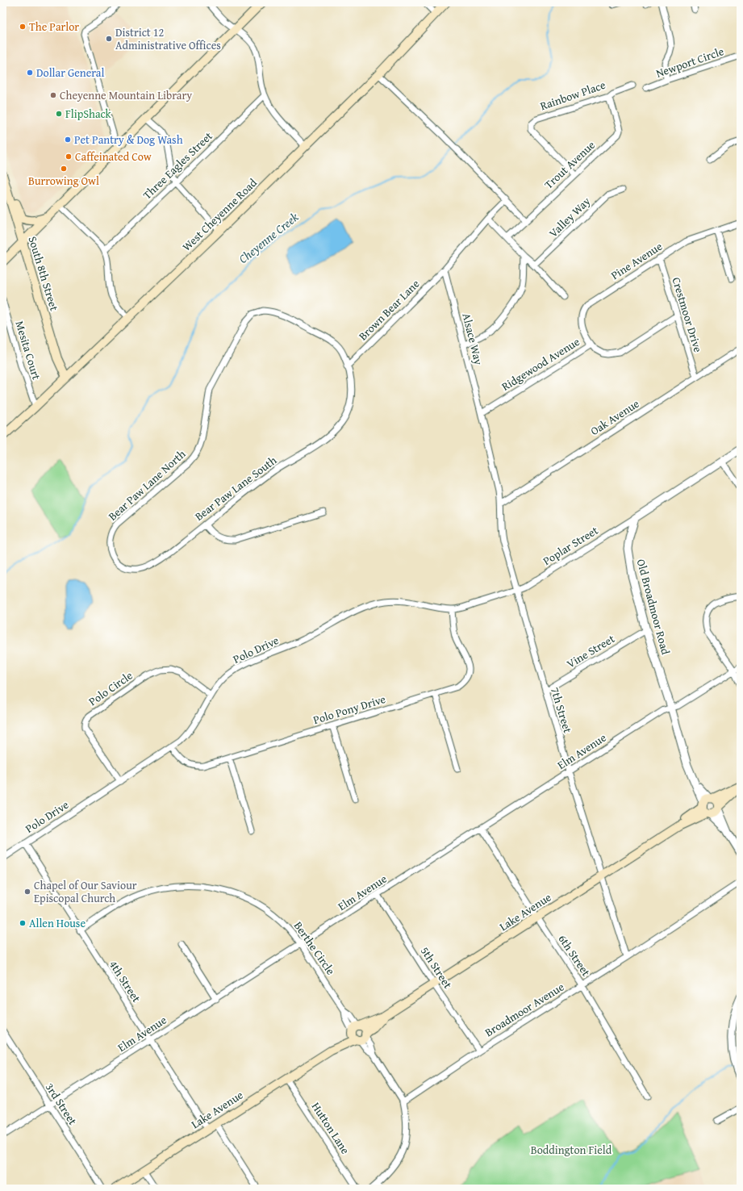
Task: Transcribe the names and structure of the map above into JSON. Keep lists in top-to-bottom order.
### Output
{
  "streets": {
    "main road": ["West Cheyenne Road", "South 8th Street", "Lake Avenue"],
    "street": [
      "Newport Circle",
      "Rainbow Place",
      "Trout Avenue",
      "Three Eagles Street",
      "Valley Way",
      "Pine Avenue",
      "Brown Bear Lane",
      "Crestmoor Drive",
      "Alsace Way",
      "Mesita Court",
      "Ridgewood Avenue",
      "Oak Avenue",
      "Bear Paw Lane North",
      "Bear Paw Lane South",
      "Poplar Street",
      "Old Broadmoor Road",
      "Polo Drive",
      "Vine Street",
      "Polo Circle",
      "Polo Pony Drive",
      "7th Street",
      "Elm Avenue",
      "Berthe Circle",
      "6th Street",
      "5th Street",
      "4th Street",
      "Broadmoor Avenue",
      "3rd Street",
      "Hutton Lane"
    ]
  },
  "crossings": [
    ["Rainbow Place", "Trout Avenue"],
    ["West Cheyenne Road", "South 8th Street"],
    ["West Cheyenne Road", "Mesita Court"],
    ["Pine Avenue", "Crestmoor Drive"],
    ["Pine Avenue", "Ridgewood Avenue"],
    ["Brown Bear Lane", "Alsace Way"],
    ["Brown Bear Lane", "Bear Paw Lane North"],
    ["Brown Bear Lane", "Bear Paw Lane South"],
    ["Crestmoor Drive", "Ridgewood Avenue"],
    ["Crestmoor Drive", "Oak Avenue"],
    ["Alsace Way", "Ridgewood Avenue"],
    ["Alsace Way", "Oak Avenue"],
    ["Alsace Way", "7th Street"],
    ["Oak Avenue", "7th Street"],
    ["Bear Paw Lane North", "Bear Paw Lane South"],
    ["Poplar Street", "Old Broadmoor Road"],
    ["Poplar Street", "Polo Drive"],
    ["Poplar Street", "7th Street"],
    ["Old Broadmoor Road", "Vine Street"],
    ["Old Broadmoor Road", "Elm Avenue"],
    ["Old Broadmoor Road", "Lake Avenue"],
    ["Polo Drive", "Polo Circle"],
    ["Polo Drive", "Polo Pony Drive"],
    ["Polo Drive", "7th Street"],
    ["Polo Drive", "4th Street"],
    ["Vine Street", "7th Street"],
    ["7th Street", "Elm Avenue"],
    ["7th Street", "Lake Avenue"],
    ["7th Street", "Broadmoor Avenue"],
    ["Elm Avenue", "Berthe Circle"],
    ["Elm Avenue", "6th Street"],
    ["Elm Avenue", "5th Street"],
    ["Elm Avenue", "4th Street"],
    ["Elm Avenue", "3rd Street"],
    ["Lake Avenue", "Berthe Circle"],
    ["Lake Avenue", "6th Street"],
    ["Lake Avenue", "5th Street"],
    ["Lake Avenue", "4th Street"],
    ["Lake Avenue", "Hutton Lane"],
    ["Berthe Circle", "4th Street"],
    ["Berthe Circle", "Broadmoor Avenue"],
    ["6th Street", "Broadmoor Avenue"],
    ["5th Street", "Broadmoor Avenue"]
  ],
  "water": ["Cheyenne Creek"],
  "parks": ["Boddington Field"],
  "places": [
    "The Parlor",
    "District 12 Administrative Offices",
    "Dollar General",
    "Cheyenne Mountain Library",
    "FlipShack",
    "Pet Pantry & Dog Wash",
    "Caffeinated Cow",
    "Burrowing Owl",
    "Chapel of Our Saviour Episcopal Church",
    "Allen House"
  ]
}
